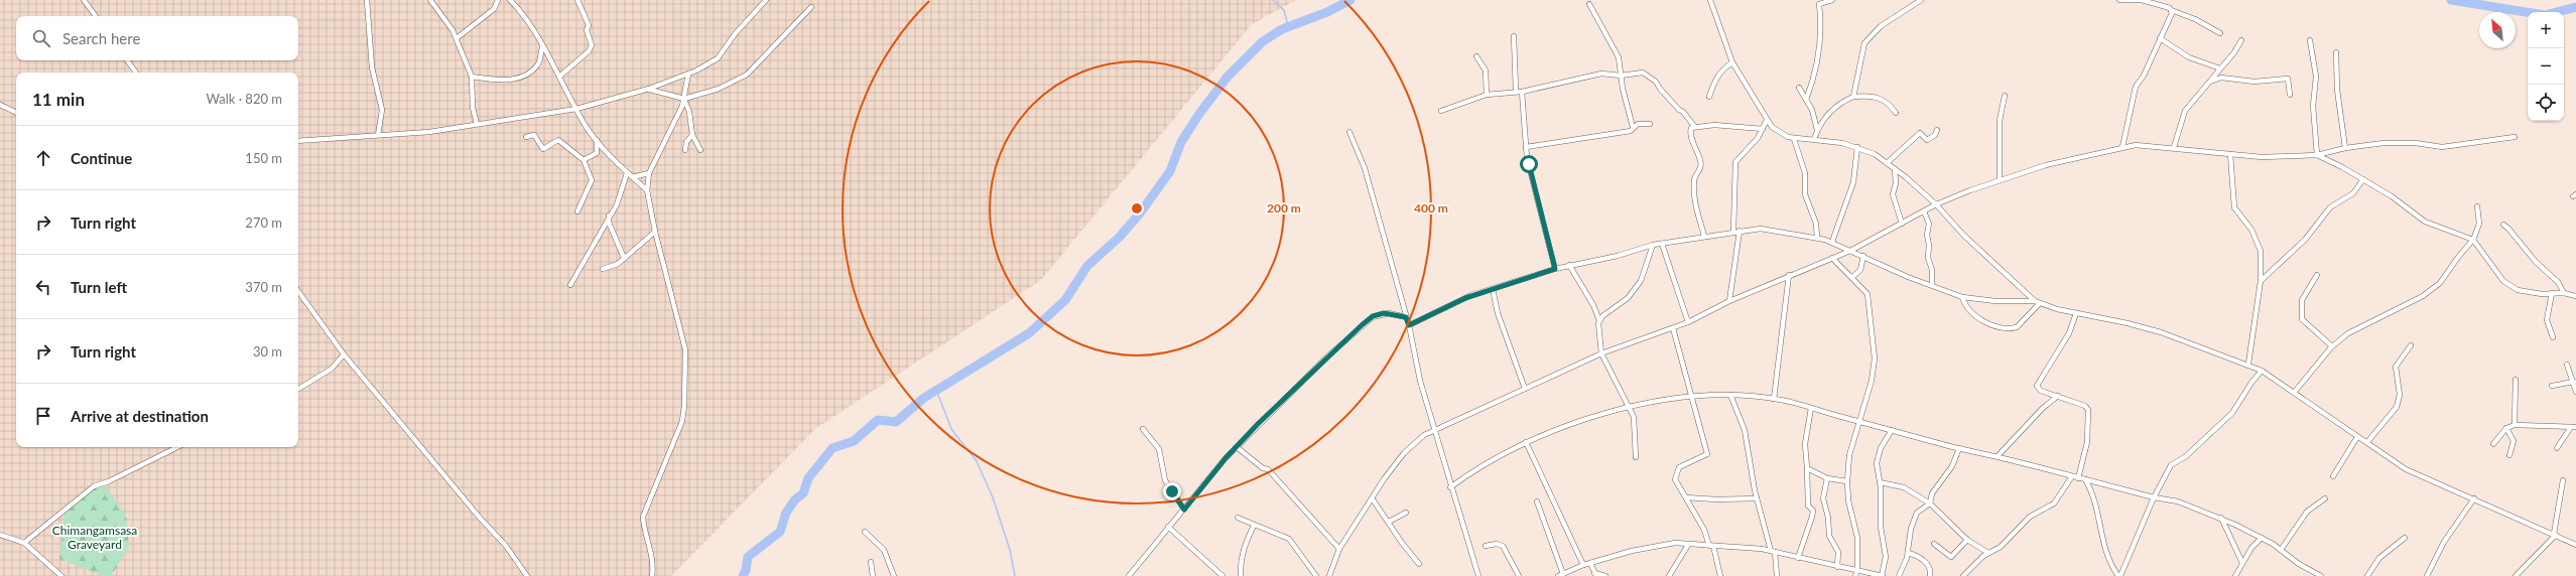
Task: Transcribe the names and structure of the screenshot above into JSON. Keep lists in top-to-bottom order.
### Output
{
  "parks": ["Chimangamsasa Graveyard"],
  "north": "top left",
  "page": {
    "map_buttons": ["+", "−"],
    "search": "Search here",
    "heading": ["11 min", "Walk · 820 m"],
    "list": [
      ["Continue", "150 m"],
      ["Turn right", "270 m"],
      ["Turn left", "370 m"],
      ["Turn right", "30 m"],
      "Arrive at destination"
    ]
  },
  "rings": ["200 m", "400 m"]
}
